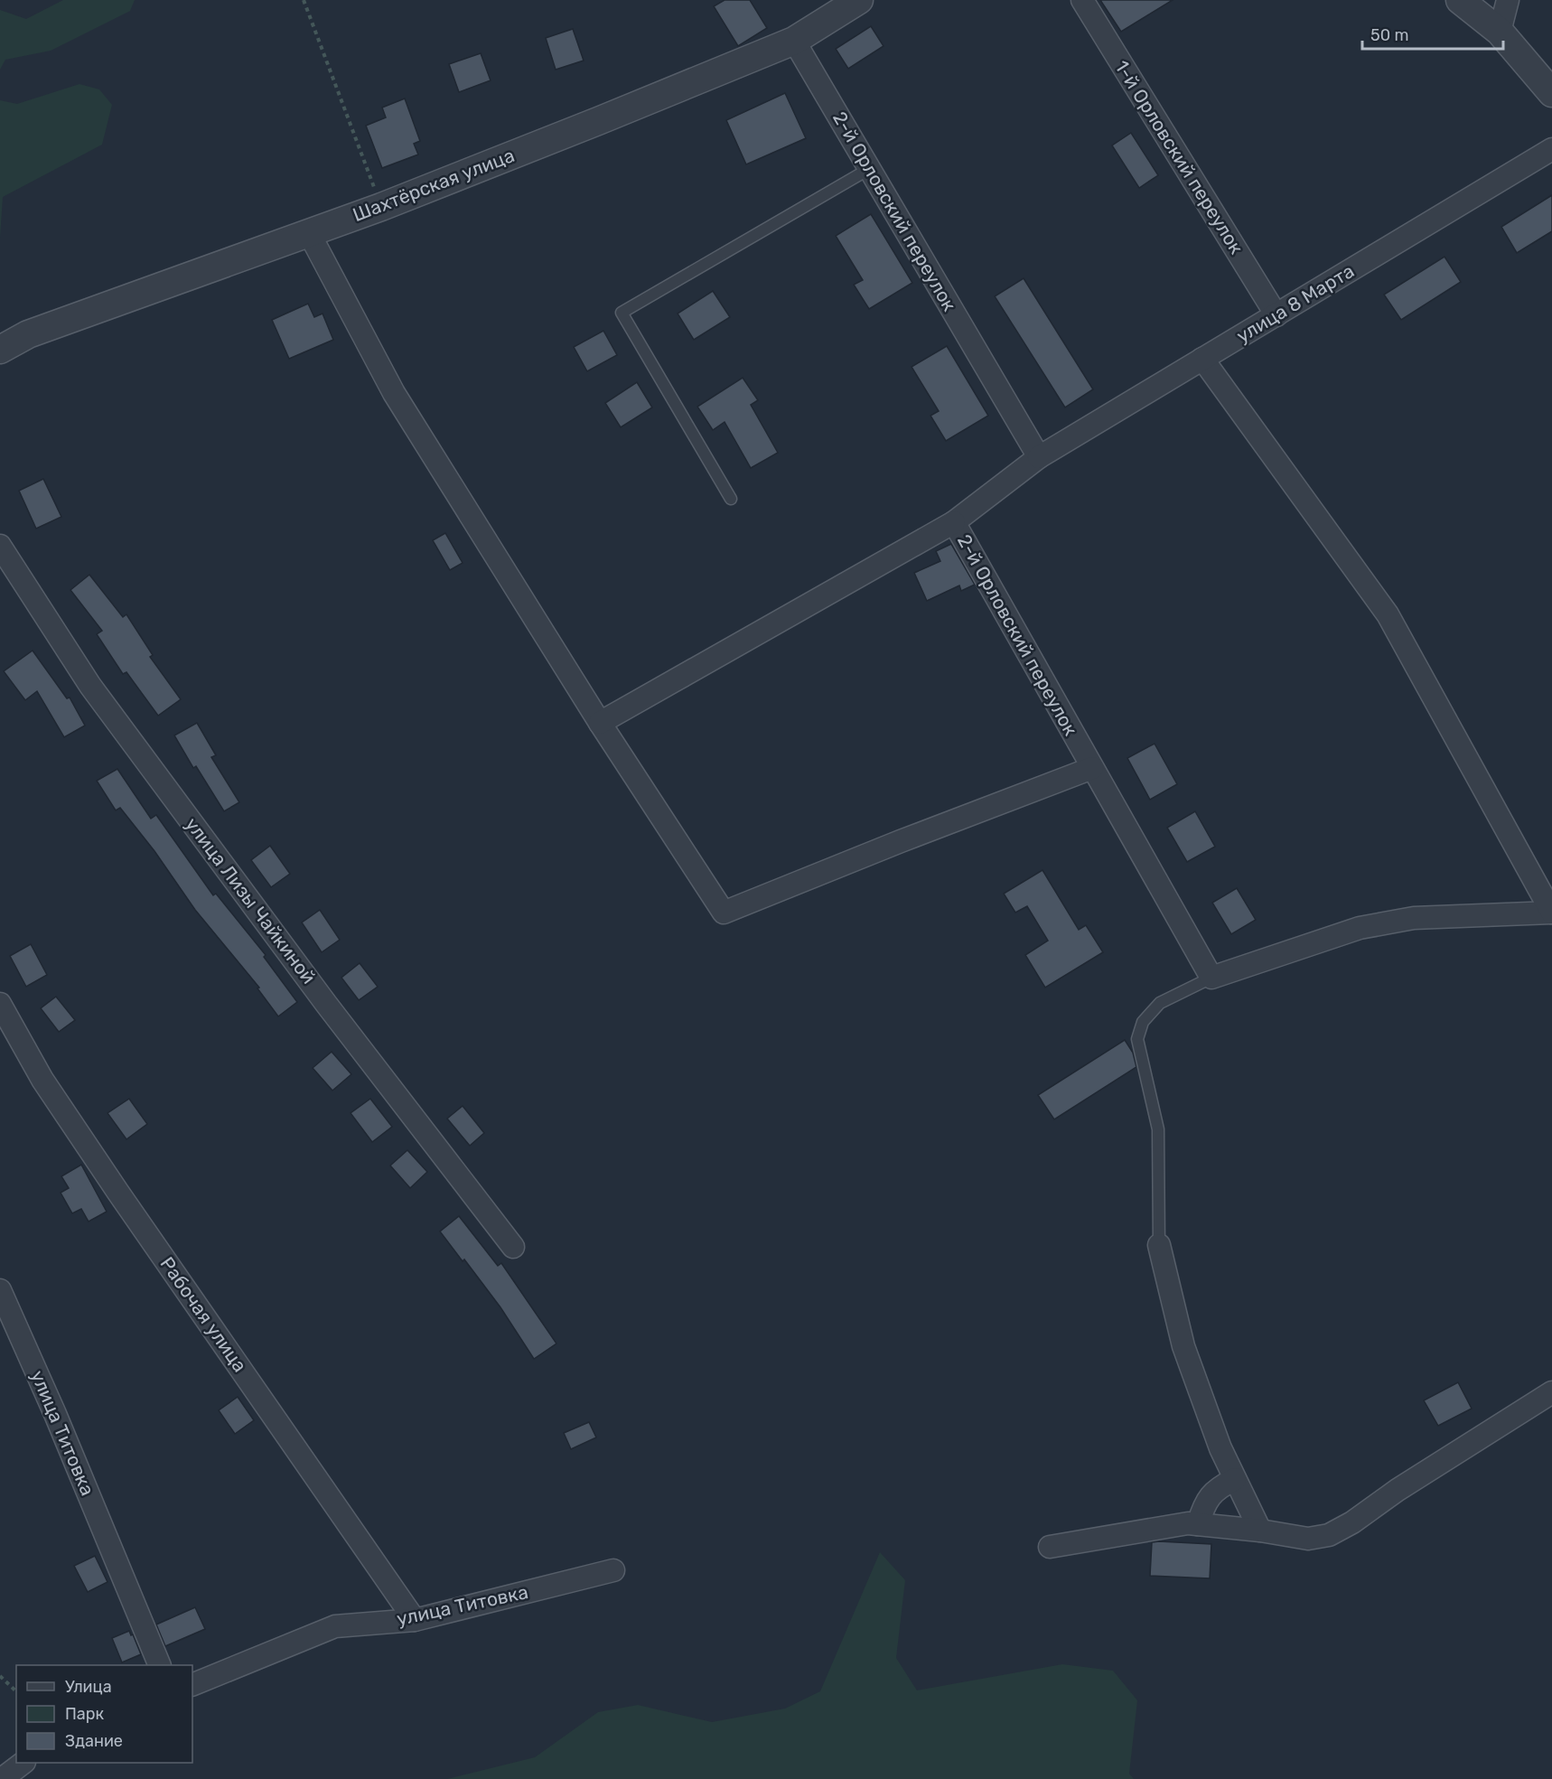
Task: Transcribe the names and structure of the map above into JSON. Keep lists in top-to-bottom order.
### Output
{
  "streets": {
    "street": [
      "1-й Орловский переулок",
      "Шахтёрская улица",
      "2-й Орловский переулок",
      "улица 8 Марта",
      "улица Лизы Чайкиной",
      "Рабочая улица",
      "улица Титовка"
    ]
  },
  "crossings": [
    ["1-й Орловский переулок", "улица 8 Марта"],
    ["Шахтёрская улица", "2-й Орловский переулок"],
    ["2-й Орловский переулок", "улица 8 Марта"],
    ["Рабочая улица", "улица Титовка"]
  ],
  "legend": ["Улица", "Парк", "Здание"],
  "scale_bar": "50 m"
}
